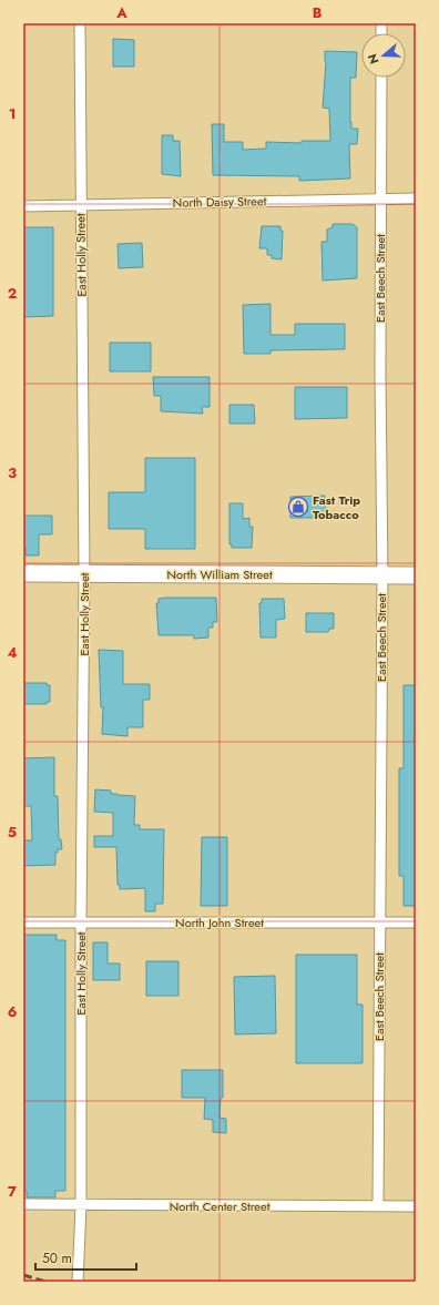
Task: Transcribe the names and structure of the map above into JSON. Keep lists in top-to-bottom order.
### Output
{
  "streets": {
    "main road": ["North William Street"],
    "street": [
      "North Daisy Street",
      "East Holly Street",
      "East Beech Street",
      "North John Street",
      "North Center Street"
    ]
  },
  "crossings": [
    ["North Daisy Street", "East Holly Street"],
    ["North Daisy Street", "East Beech Street"],
    ["East Holly Street", "North William Street"],
    ["East Holly Street", "North John Street"],
    ["East Holly Street", "North Center Street"],
    ["East Beech Street", "North William Street"],
    ["East Beech Street", "North John Street"],
    ["East Beech Street", "North Center Street"]
  ],
  "places": {
    "shop": ["Fast Trip Tobacco"]
  },
  "scale_bar": "50 m",
  "north": "left",
  "grid": {
    "columns": ["A", "B"],
    "rows": [
      "1",
      "2",
      "3",
      "4",
      "5",
      "6",
      "7"
    ]
  }
}
